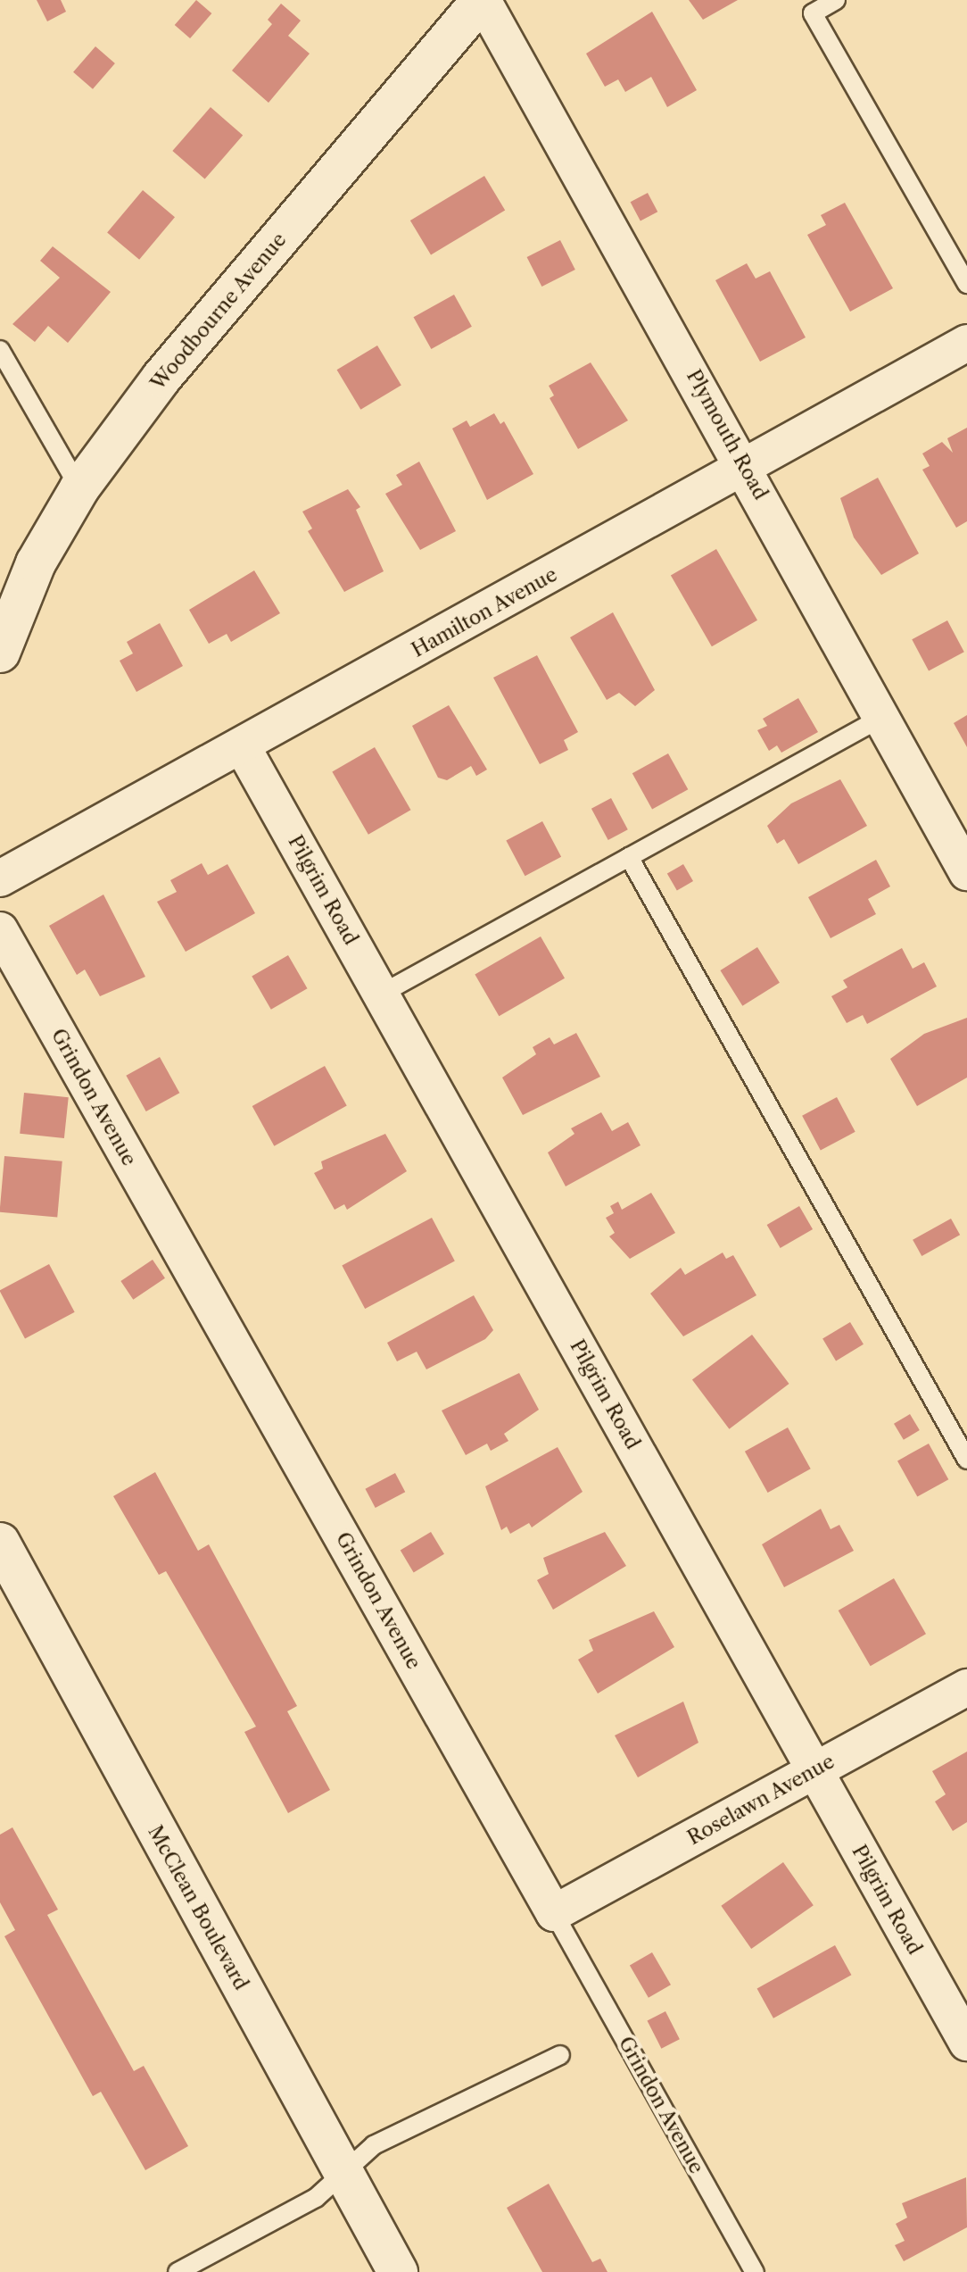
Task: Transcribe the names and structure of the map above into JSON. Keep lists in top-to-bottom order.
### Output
{
  "streets": {
    "street": [
      "Woodbourne Avenue",
      "Plymouth Road",
      "Hamilton Avenue",
      "Pilgrim Road",
      "Grindon Avenue",
      "Roselawn Avenue",
      "McClean Boulevard"
    ]
  },
  "crossings": [
    ["Woodbourne Avenue", "Plymouth Road"],
    ["Plymouth Road", "Hamilton Avenue"],
    ["Hamilton Avenue", "Pilgrim Road"],
    ["Pilgrim Road", "Roselawn Avenue"],
    ["Grindon Avenue", "Roselawn Avenue"]
  ]
}
